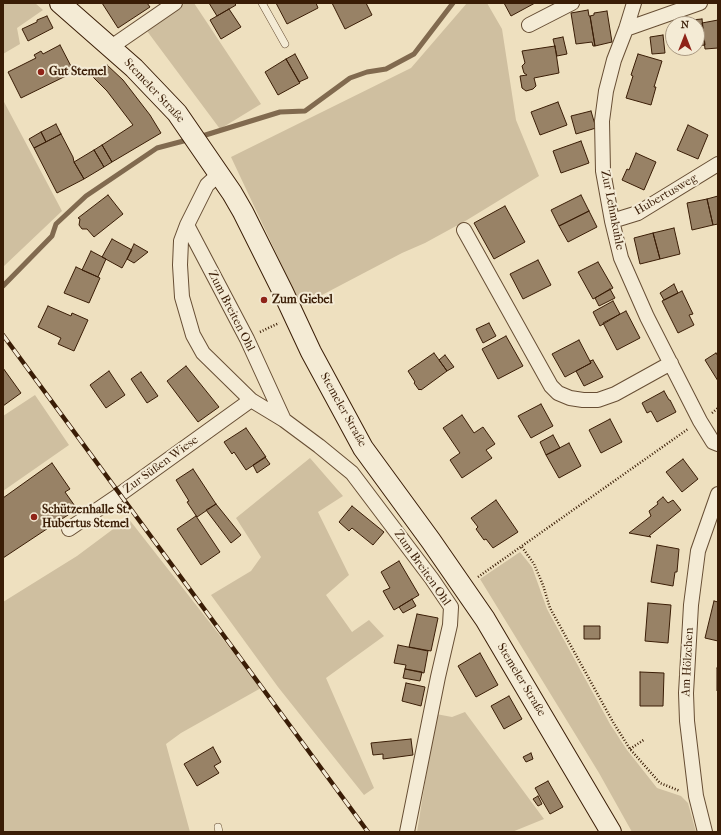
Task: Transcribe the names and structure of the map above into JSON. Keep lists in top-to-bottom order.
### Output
{
  "streets": {
    "main road": ["Stemeler Straße"],
    "street": [
      "Hubertusweg",
      "Zur Lehmkuhle",
      "Zum Breiten Ohl",
      "Zur Süßen Wiese",
      "Am Hölzchen"
    ]
  },
  "crossings": [
    ["Stemeler Straße", "Zum Breiten Ohl"],
    ["Hubertusweg", "Zur Lehmkuhle"],
    ["Zum Breiten Ohl", "Zur Süßen Wiese"]
  ],
  "places": ["Gut Stemel", "Zum Giebel", "Schützenhalle St. Hubertus Stemel"],
  "north": "top"
}
